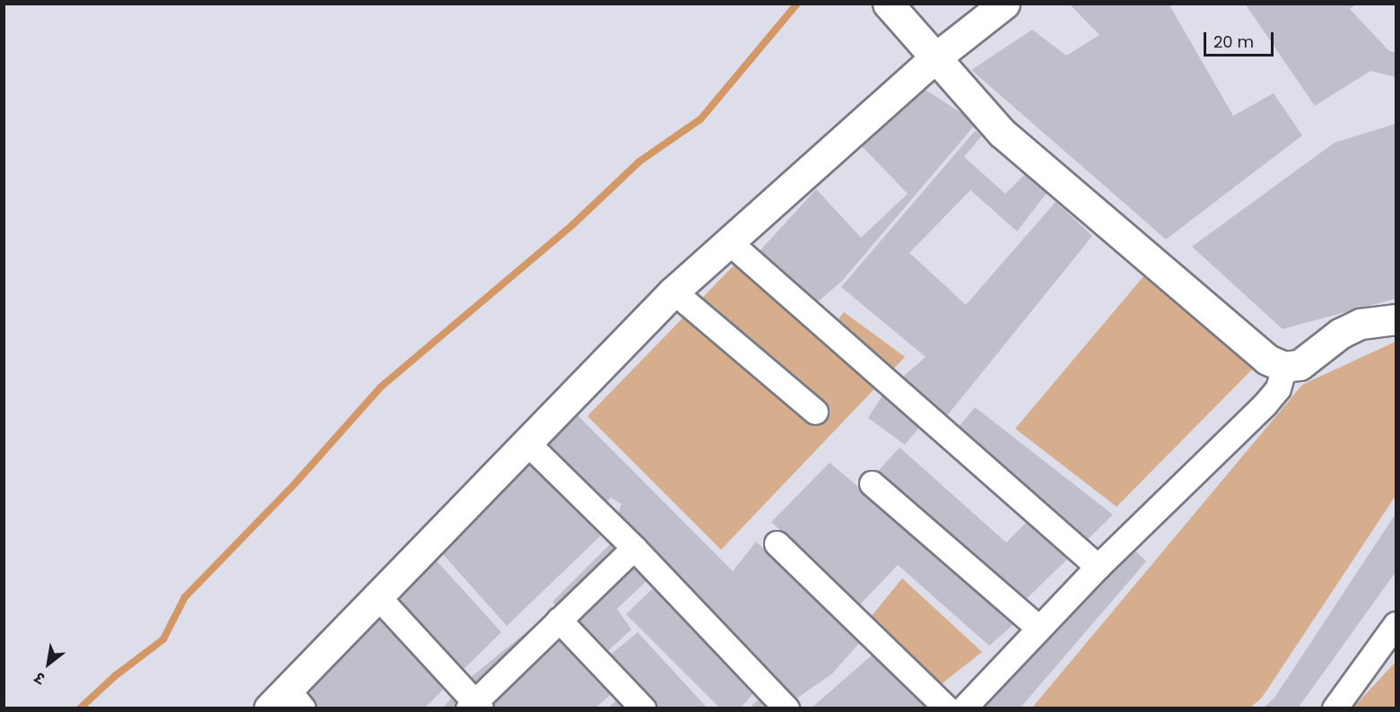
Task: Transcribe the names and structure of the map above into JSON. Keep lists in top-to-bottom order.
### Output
{
  "scale_bar": "20 m",
  "north": "bottom left"
}
